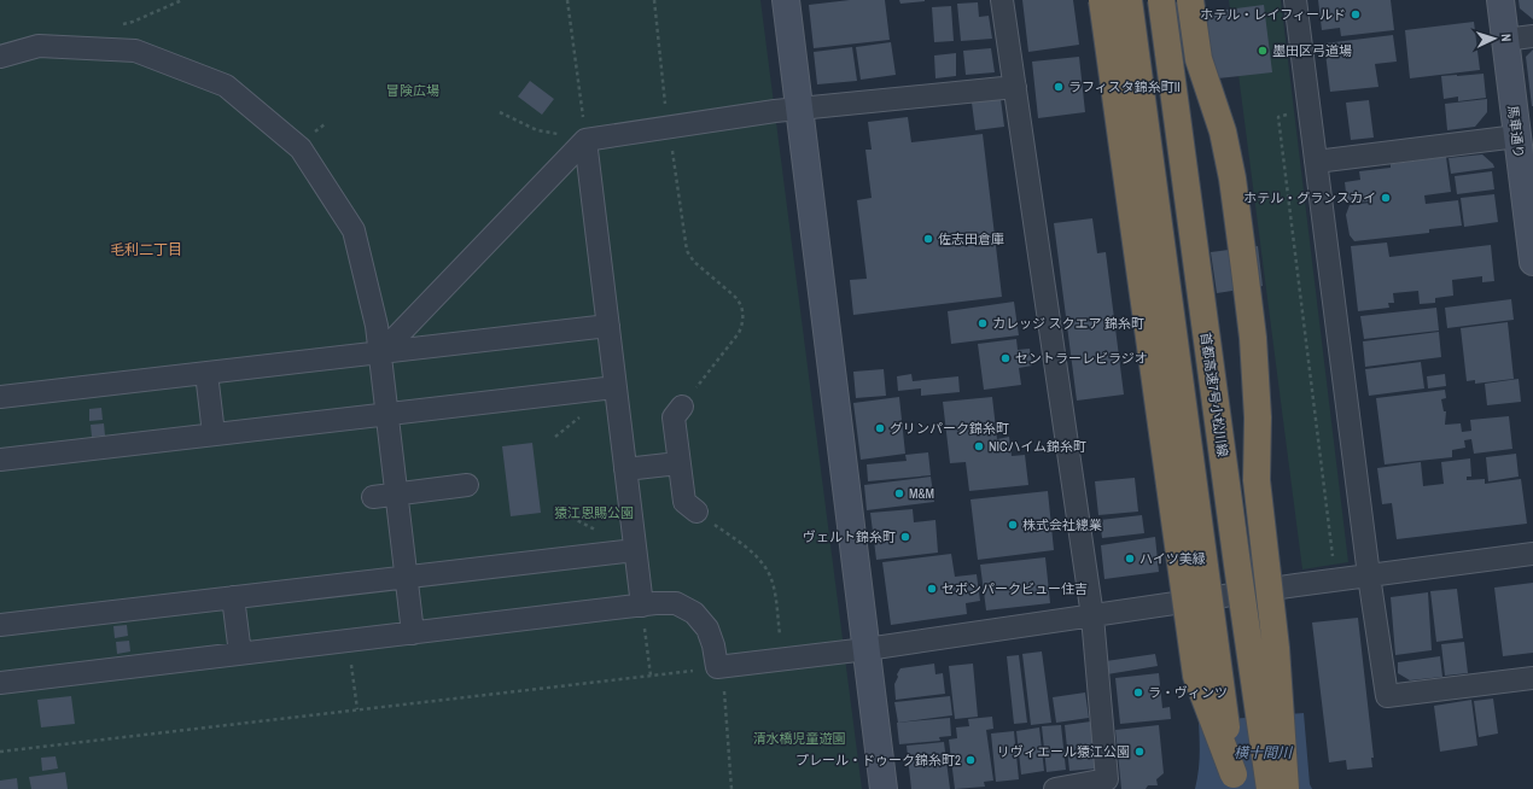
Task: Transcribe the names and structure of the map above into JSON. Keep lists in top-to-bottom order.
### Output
{
  "streets": {
    "highway": ["首都高速7号小松川線"],
    "street": ["馬車通り"]
  },
  "districts": ["毛利二丁目"],
  "water": ["横十間川"],
  "parks": ["冒険広場", "猿江恩賜公園", "清水橋児童遊園"],
  "places": [
    "ホテル・レイフィールド",
    "墨田区弓道場",
    "ラフィスタ錦糸町II",
    "ホテル・グランスカイ",
    "佐志田倉庫",
    "カレッジ スクエア 錦糸町",
    "セントラーレビラジオ",
    "グリンパーク錦糸町",
    "NICハイム錦糸町",
    "M&M",
    "株式会社總業",
    "ヴェルト錦糸町",
    "ハイツ美緑",
    "セボンパークビュー住吉",
    "ラ・ヴィンツ",
    "リヴィエール猿江公園",
    "プレール・ドゥーク錦糸町2"
  ],
  "north": "right"
}
